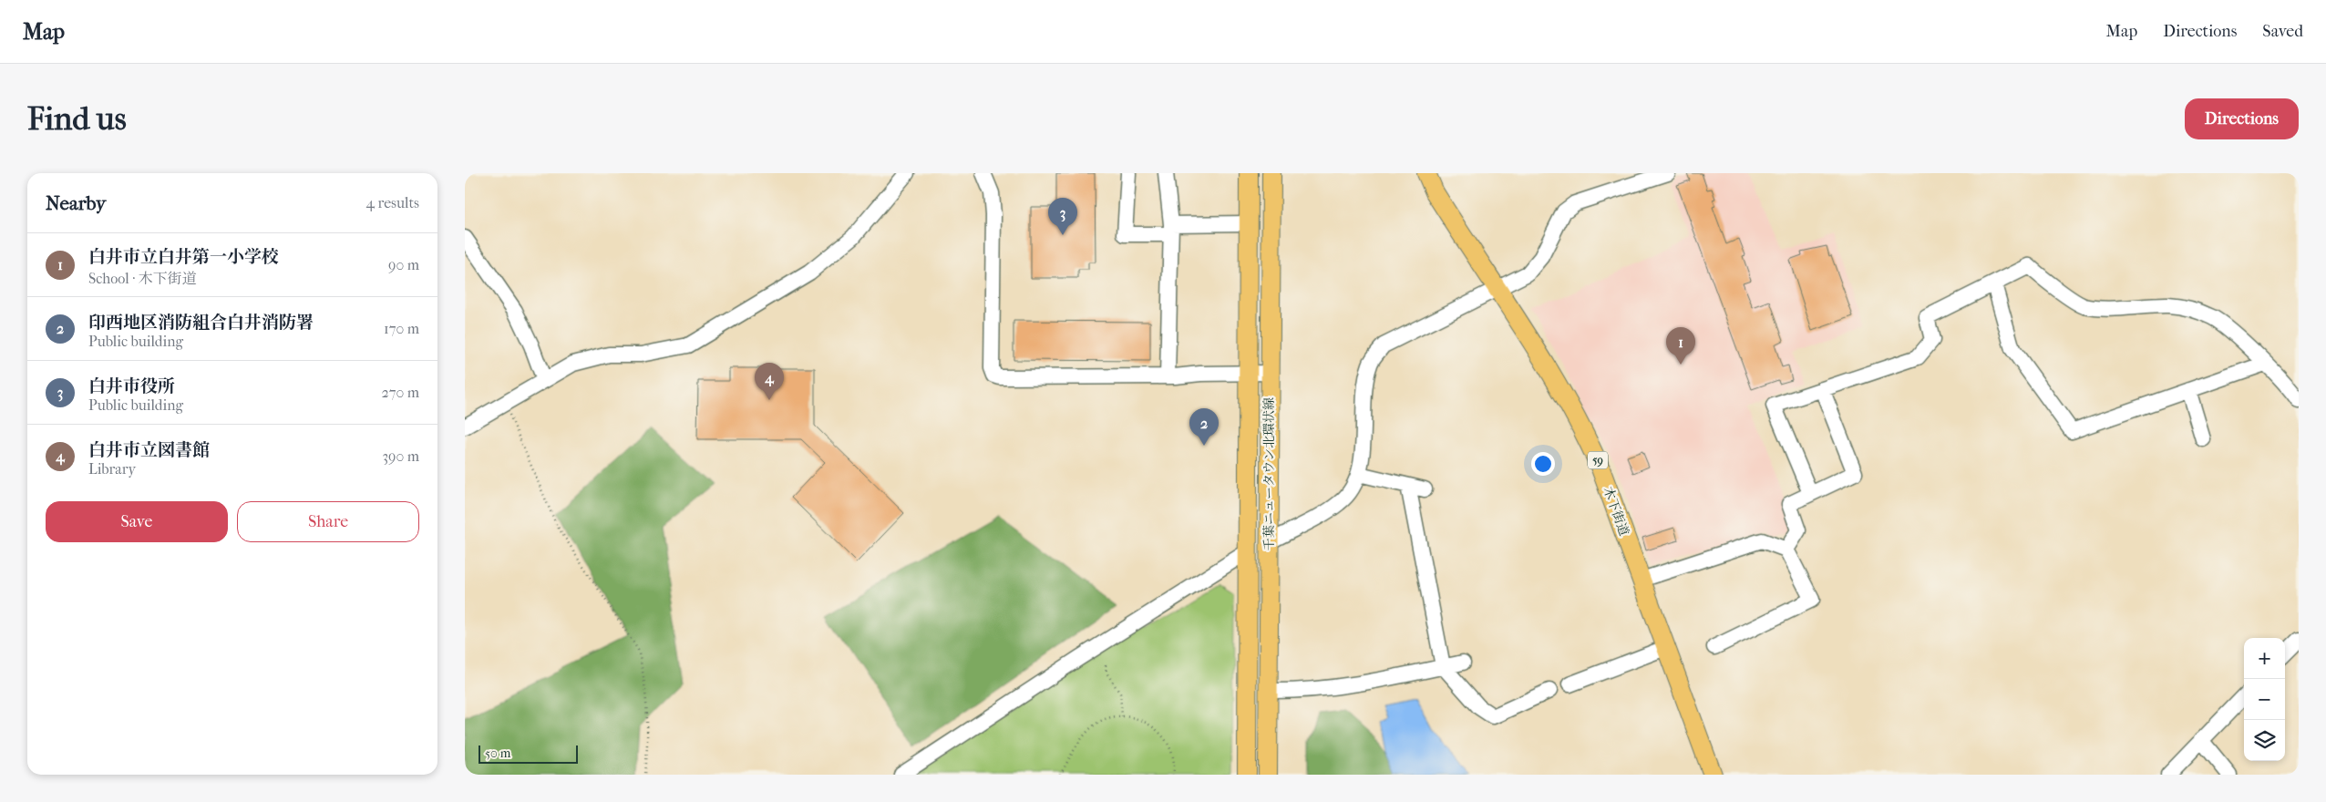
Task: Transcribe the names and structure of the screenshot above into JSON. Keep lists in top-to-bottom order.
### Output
{
  "streets": {
    "main road": ["59", "千葉ニュータウン北環状線", "木下街道"]
  },
  "scale_bar": "50 m",
  "page": {
    "header": "Map",
    "nav": ["Map", "Directions", "Saved"],
    "buttons": [
      "Directions",
      ["Save", "Share"]
    ],
    "title": "Find us",
    "heading": ["Nearby", "4 results"],
    "pins": [
      "3",
      "1",
      "4",
      "2"
    ],
    "list": [
      {
        "mark": "1",
        "name": "白井市立白井第一小学校",
        "note": "School · 木下街道",
        "value": "90 m"
      },
      {
        "mark": "2",
        "name": "印西地区消防組合白井消防署",
        "note": "Public building",
        "value": "170 m"
      },
      {
        "mark": "3",
        "name": "白井市役所",
        "note": "Public building",
        "value": "270 m"
      },
      {
        "mark": "4",
        "name": "白井市立図書館",
        "note": "Library",
        "value": "390 m"
      }
    ],
    "map_buttons": ["+", "−"],
    "scale": "50 m"
  }
}
